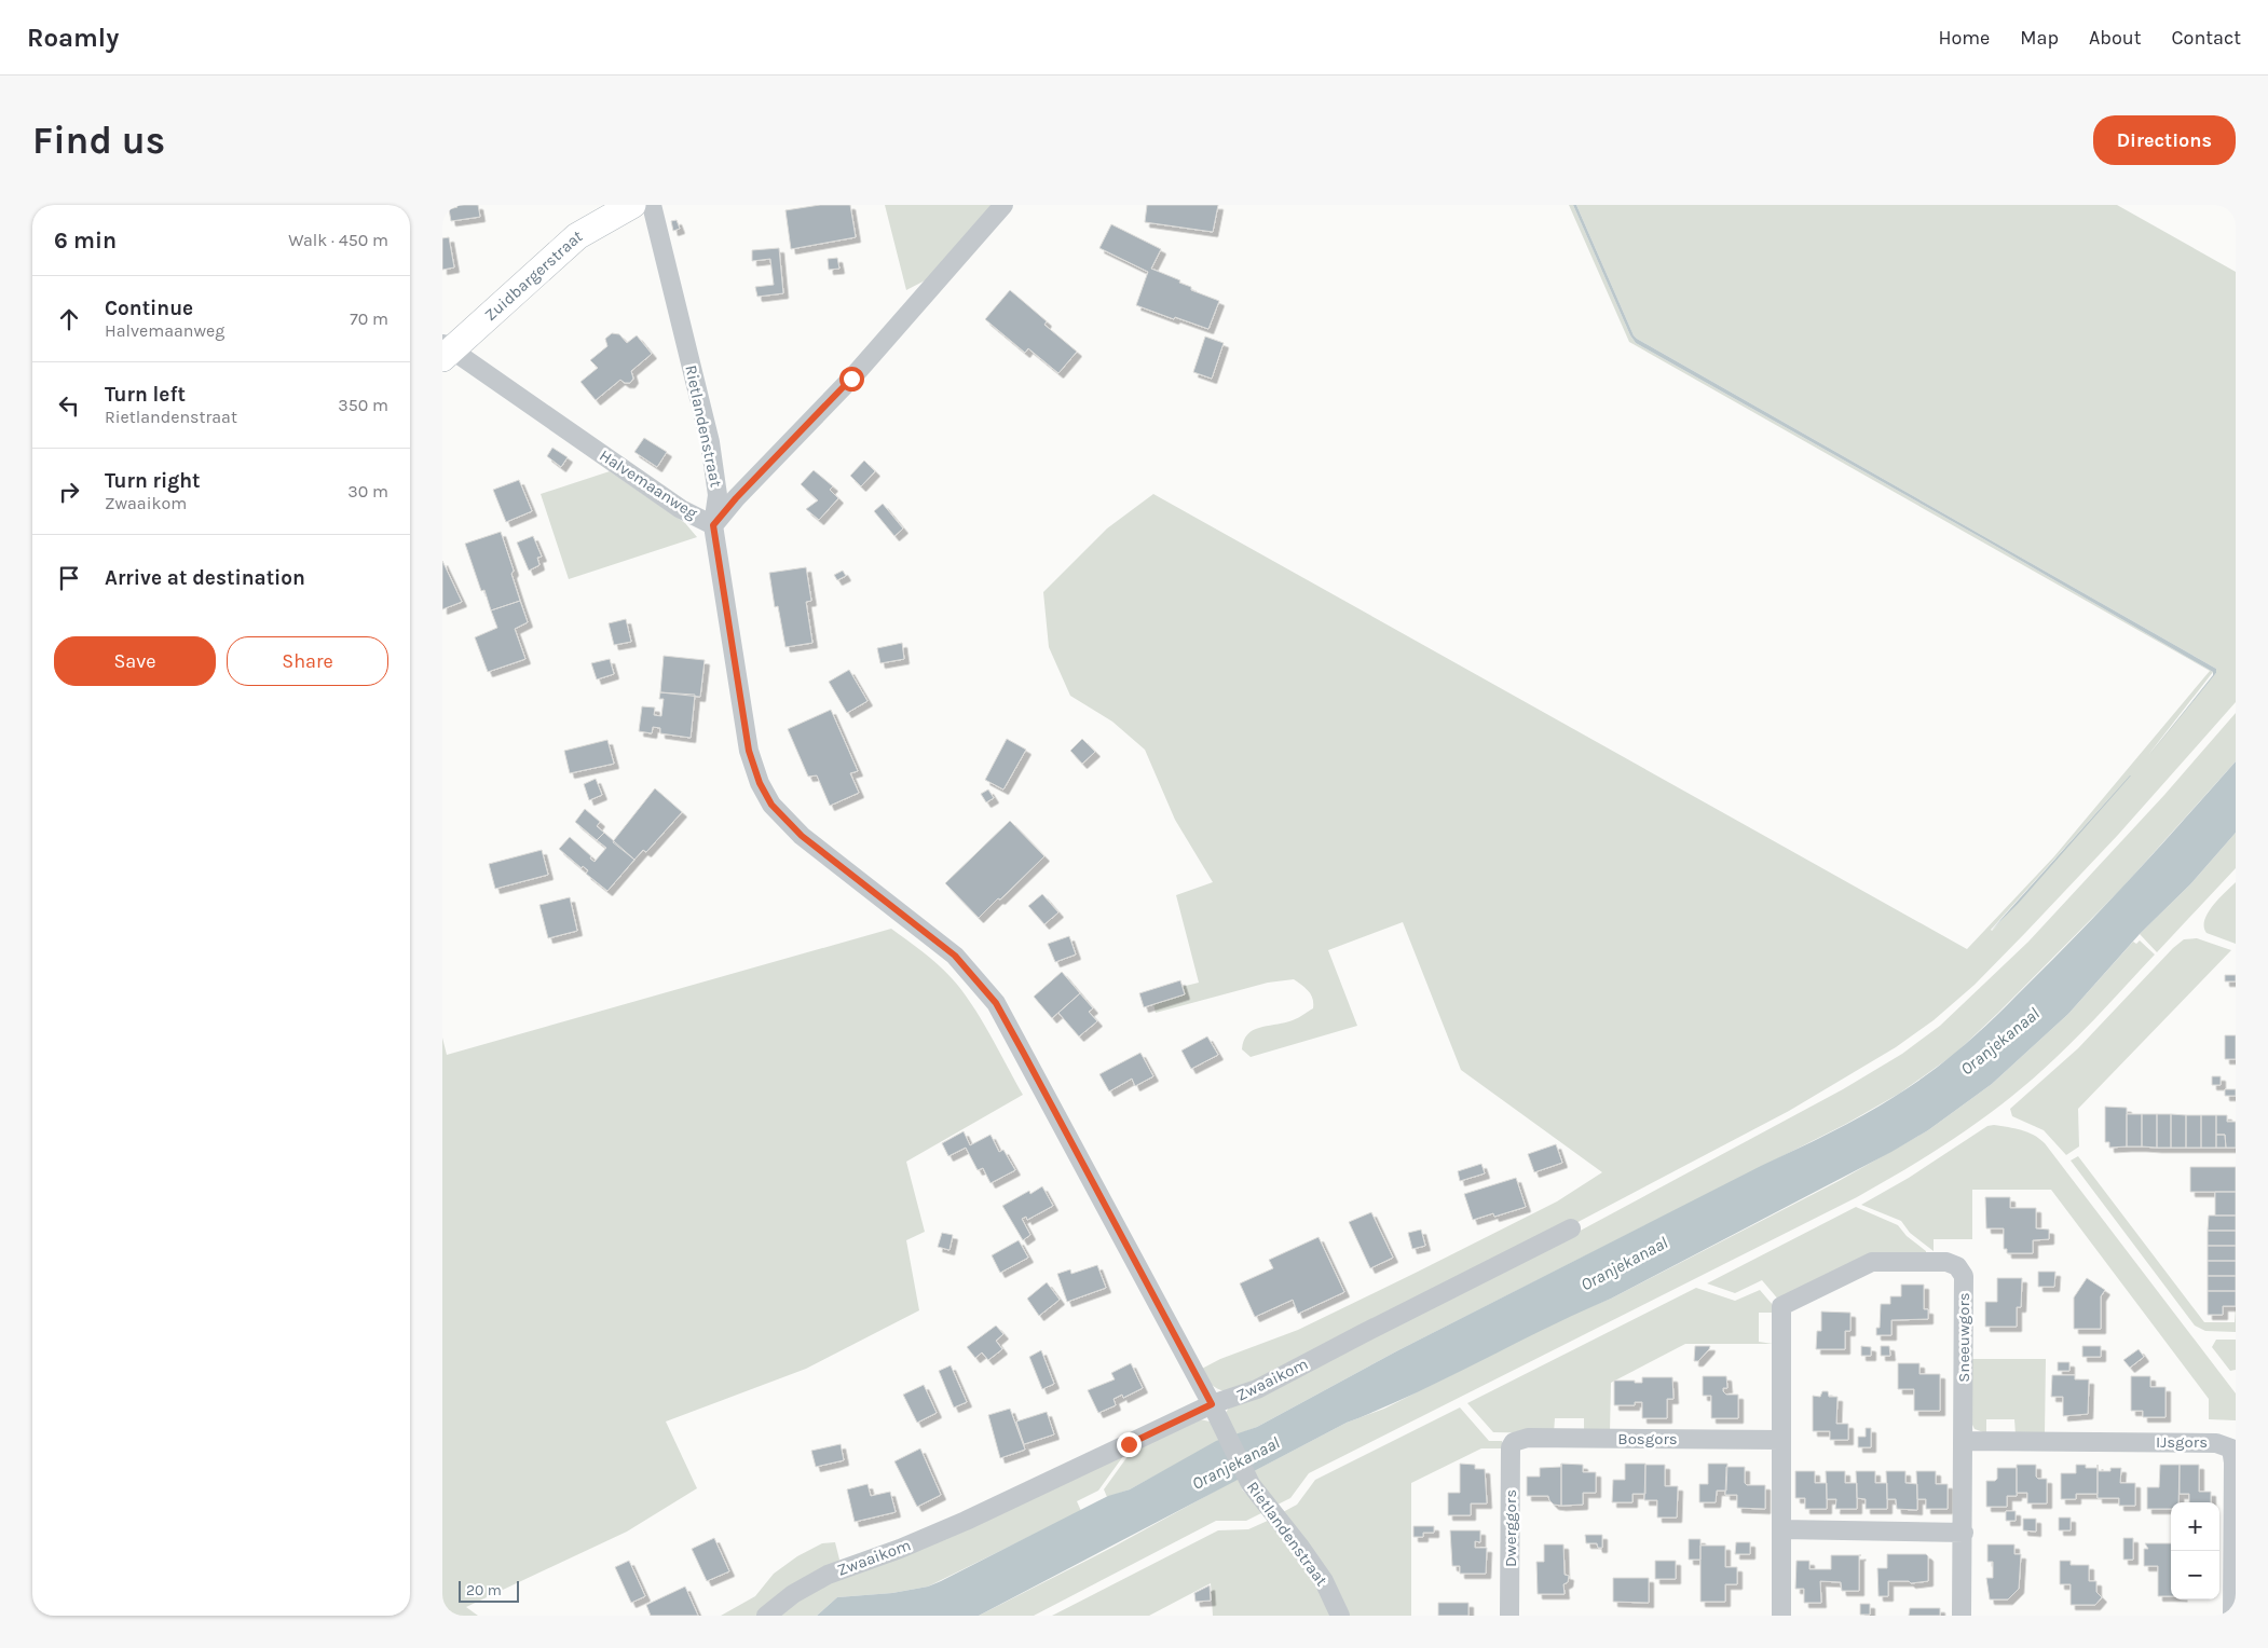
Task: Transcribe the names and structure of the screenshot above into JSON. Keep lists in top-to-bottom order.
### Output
{
  "streets": {
    "street": [
      "Zuidbargerstraat",
      "Rietlandenstraat",
      "Halvemaanweg",
      "Sneeuwgors",
      "Zwaaikom",
      "Bosgors",
      "IJsgors",
      "Dwerggors"
    ]
  },
  "crossings": [
    ["Zuidbargerstraat", "Halvemaanweg"],
    ["Rietlandenstraat", "Halvemaanweg"],
    ["Rietlandenstraat", "Zwaaikom"],
    ["Sneeuwgors", "Bosgors"],
    ["Sneeuwgors", "IJsgors"],
    ["Bosgors", "Dwerggors"]
  ],
  "water": ["Oranjekanaal"],
  "scale_bar": "20 m",
  "page": {
    "header": "Roamly",
    "nav": [
      "Home",
      "Map",
      "About",
      "Contact"
    ],
    "buttons": [
      "Directions",
      ["Save", "Share"]
    ],
    "title": "Find us",
    "heading": ["6 min", "Walk · 450 m"],
    "list": [
      ["Continue", "Halvemaanweg", "70 m"],
      ["Turn left", "Rietlandenstraat", "350 m"],
      ["Turn right", "Zwaaikom", "30 m"],
      "Arrive at destination"
    ],
    "map_buttons": ["+", "−"],
    "scale": "20 m"
  }
}
